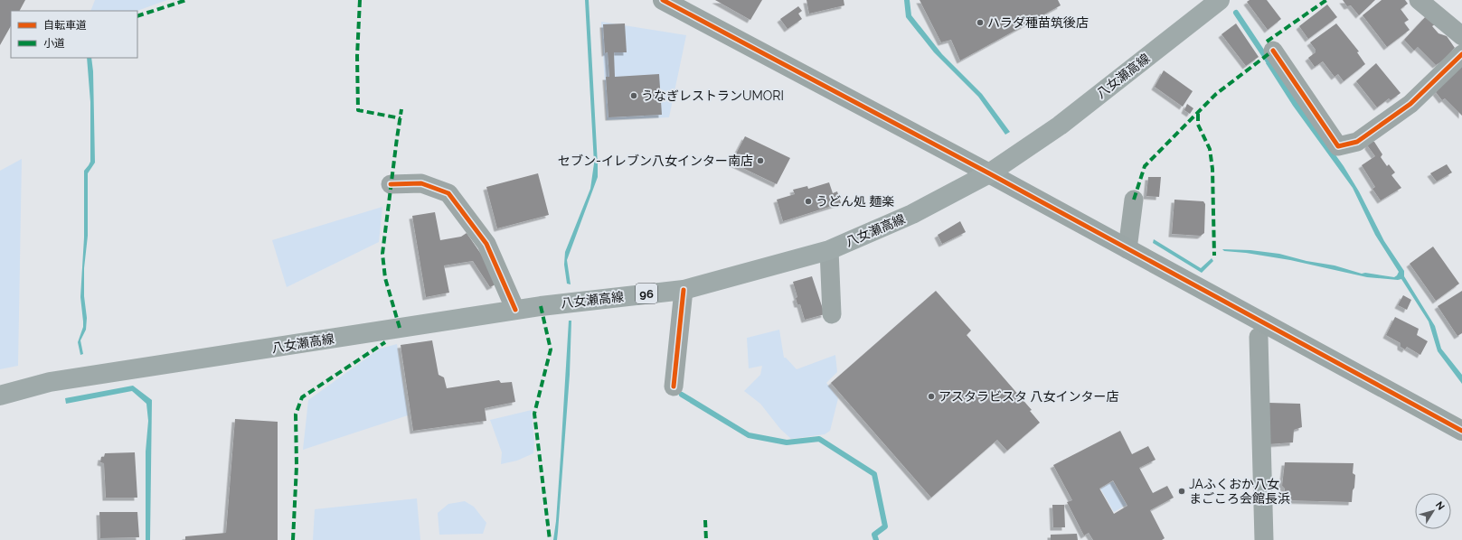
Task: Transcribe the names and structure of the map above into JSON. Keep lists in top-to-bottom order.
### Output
{
  "streets": {
    "main road": ["八女瀬高線", "96"]
  },
  "places": [
    "ハラダ種苗筑後店",
    "うなぎレストランUMORI",
    "セブン-イレブン八女インター南店",
    "うどん処 麺楽",
    "アスタラビスタ 八女インター店",
    "JAふくおか八女 まごころ会館長浜"
  ],
  "legend": ["自転車道", "小道"],
  "north": "top right"
}
